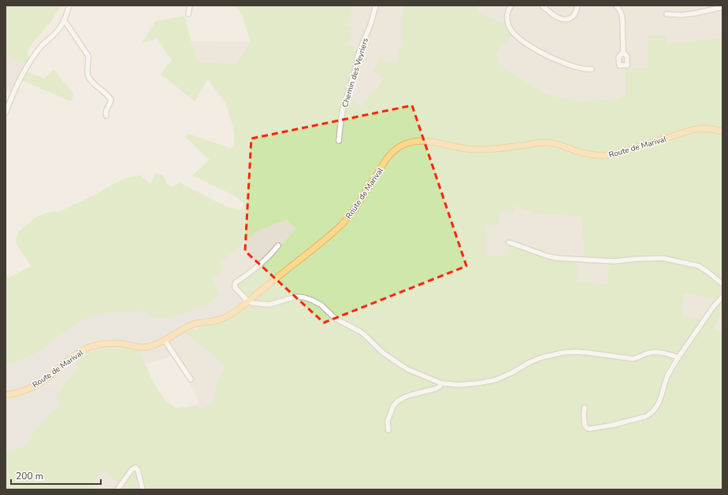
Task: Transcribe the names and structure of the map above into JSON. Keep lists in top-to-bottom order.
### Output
{
  "streets": {
    "main road": ["Route de Marival"],
    "street": ["Chemin des Veyriers"]
  },
  "scale_bar": "200 m"
}
